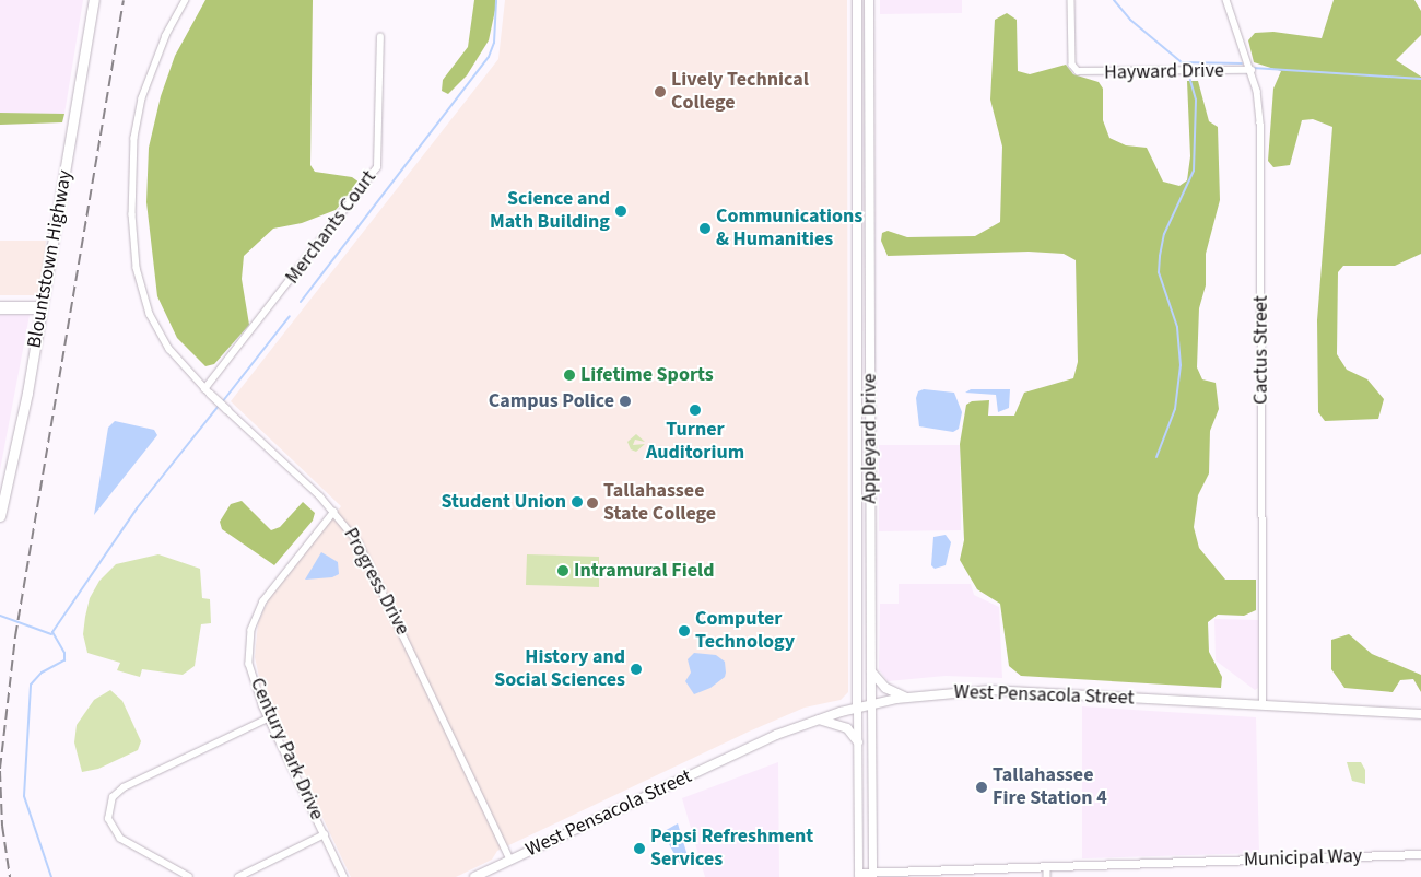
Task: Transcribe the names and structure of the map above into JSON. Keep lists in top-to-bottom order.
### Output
{
  "streets": {
    "main road": ["Blountstown Highway", "Appleyard Drive", "West Pensacola Street"],
    "street": [
      "Hayward Drive",
      "Merchants Court",
      "Cactus Street",
      "Progress Drive",
      "Century Park Drive",
      "Municipal Way"
    ]
  },
  "crossings": [
    ["Hayward Drive", "Cactus Street"],
    ["Merchants Court", "Progress Drive"],
    ["Cactus Street", "West Pensacola Street"],
    ["Appleyard Drive", "West Pensacola Street"],
    ["Appleyard Drive", "Municipal Way"],
    ["Progress Drive", "West Pensacola Street"],
    ["Progress Drive", "Century Park Drive"]
  ],
  "places": [
    "Lively Technical College",
    "Science and Math Building",
    "Communications & Humanities",
    "Lifetime Sports",
    "Campus Police",
    "Turner Auditorium",
    "Student Union",
    "Tallahassee State College",
    "Intramural Field",
    "Computer Technology",
    "History and Social Sciences",
    "Tallahassee Fire Station 4",
    "Pepsi Refreshment Services"
  ]
}
